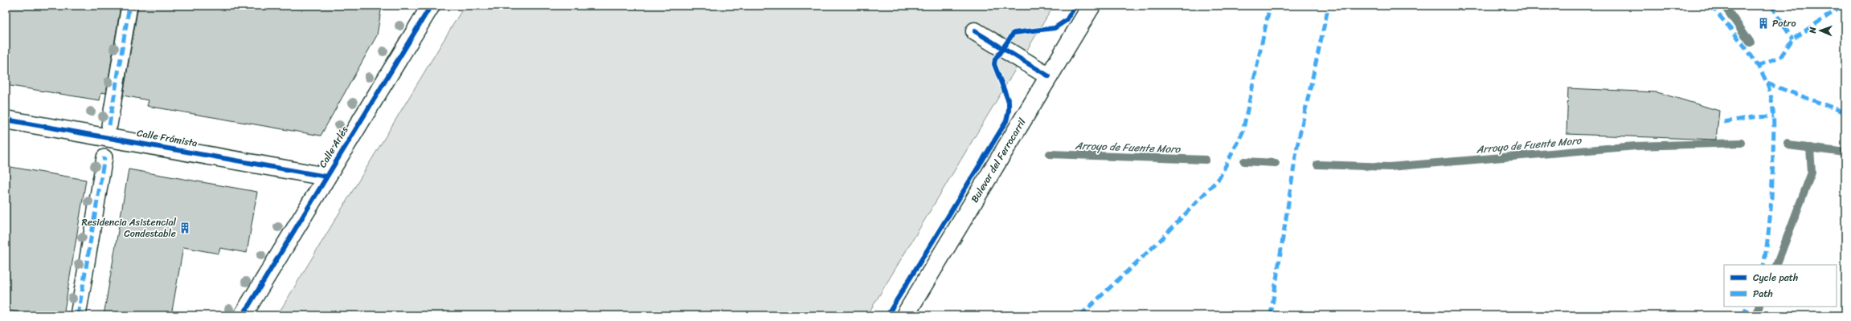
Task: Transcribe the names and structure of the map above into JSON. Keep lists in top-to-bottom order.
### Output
{
  "streets": {
    "street": ["Calle Frómista", "Calle Arlés", "Bulevar del Ferrocarril"]
  },
  "crossings": [
    ["Calle Frómista", "Calle Arlés"]
  ],
  "water": ["Arroyo de Fuente Moro"],
  "places": {
    "building": ["Potro", "Residencia Asistencial Condestable"]
  },
  "legend": ["Cycle path", "Path"],
  "north": "left"
}
